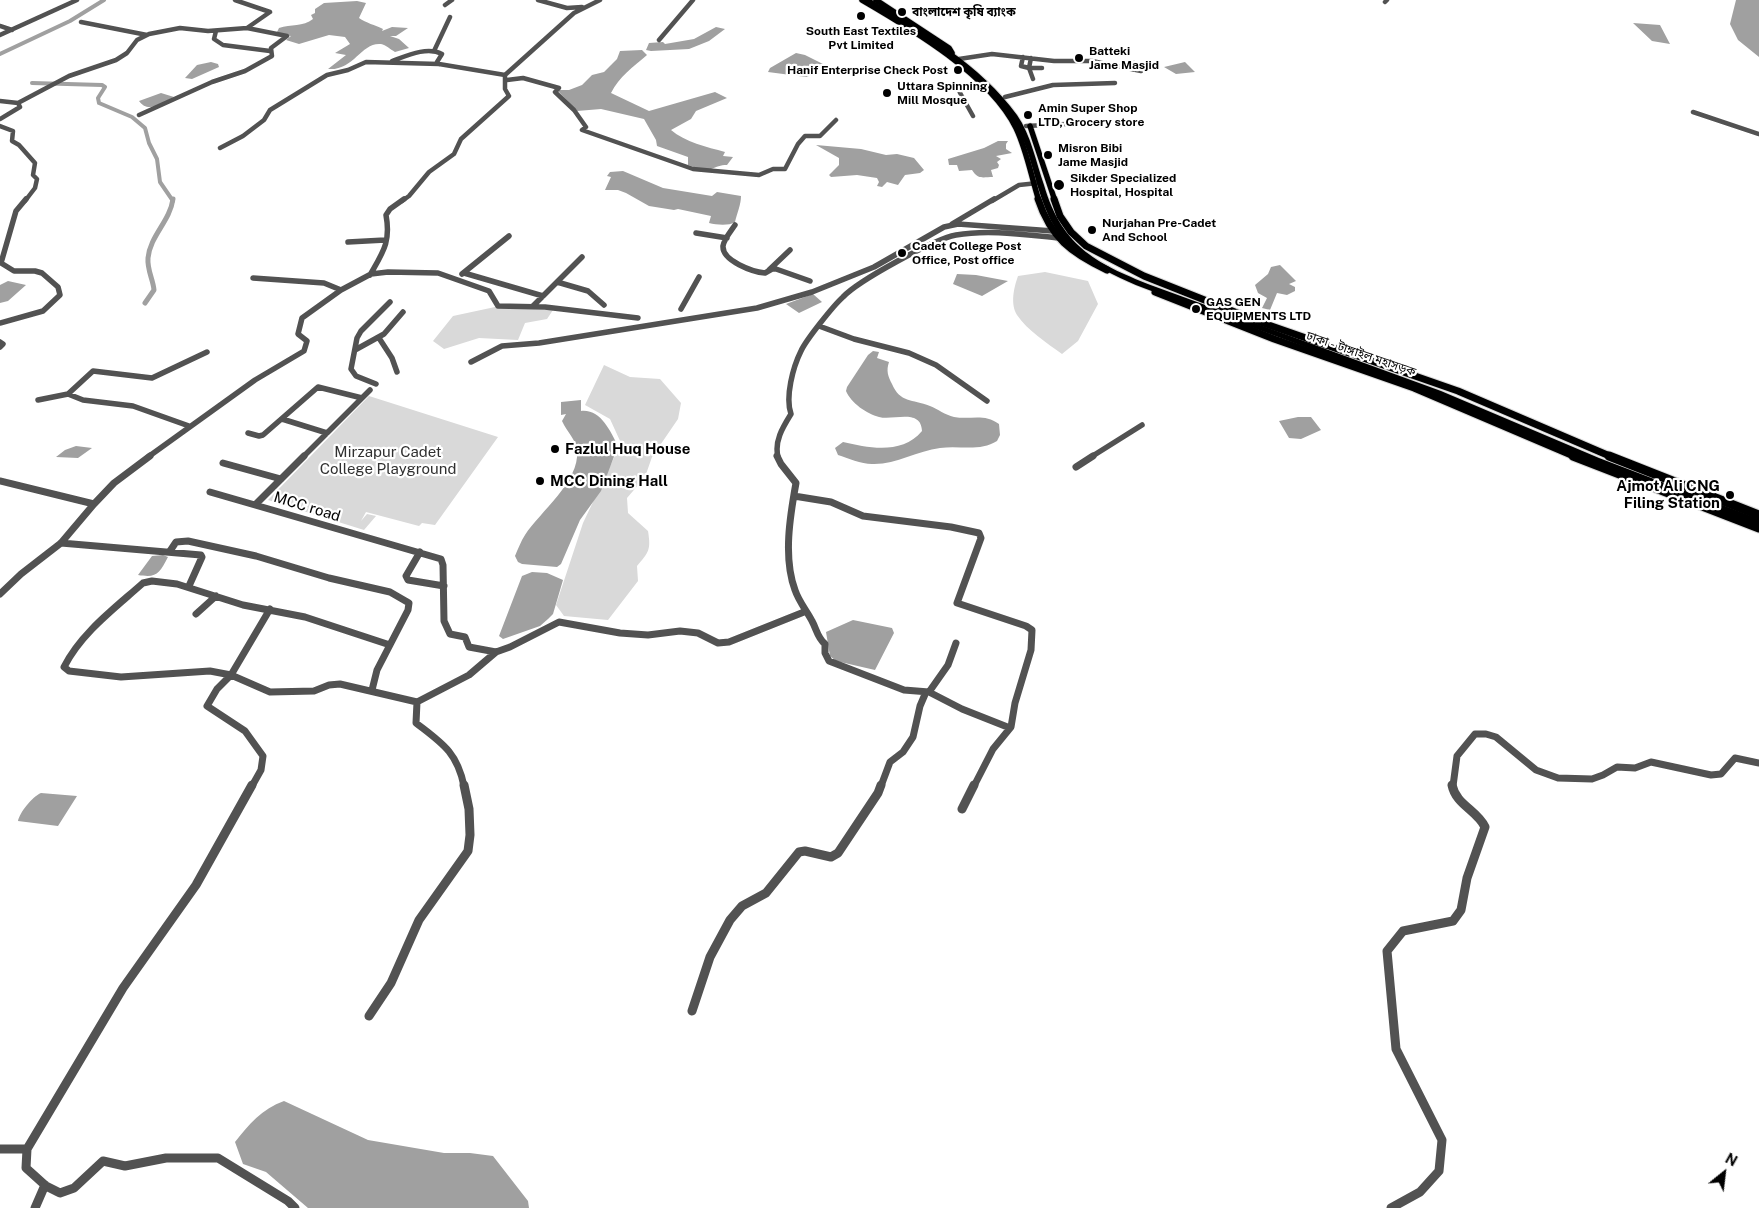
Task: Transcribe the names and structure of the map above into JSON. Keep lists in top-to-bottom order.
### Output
{
  "streets": {
    "highway": ["ঢাকা - টাঙ্গাইল মহাসড়ক"],
    "street": ["MCC road"]
  },
  "parks": ["Mirzapur Cadet College Playground"],
  "places": [
    "বাংলাদেশ কৃষি ব্যাংক",
    "South East Textiles Pvt Limited",
    "Batteki Jame Masjid",
    "Hanif Enterprise Check Post",
    "Uttara Spinning Mill Mosque",
    "Amin Super Shop LTD, Grocery store",
    "Misron Bibi Jame Masjid",
    "Sikder Specialized Hospital, Hospital",
    "Nurjahan Pre-Cadet And School",
    "Cadet College Post Office, Post office",
    "GAS GEN EQUIPMENTS LTD",
    "Fazlul Huq House",
    "MCC Dining Hall",
    "Ajmot Ali CNG Filing Station"
  ],
  "north": "top right"
}
